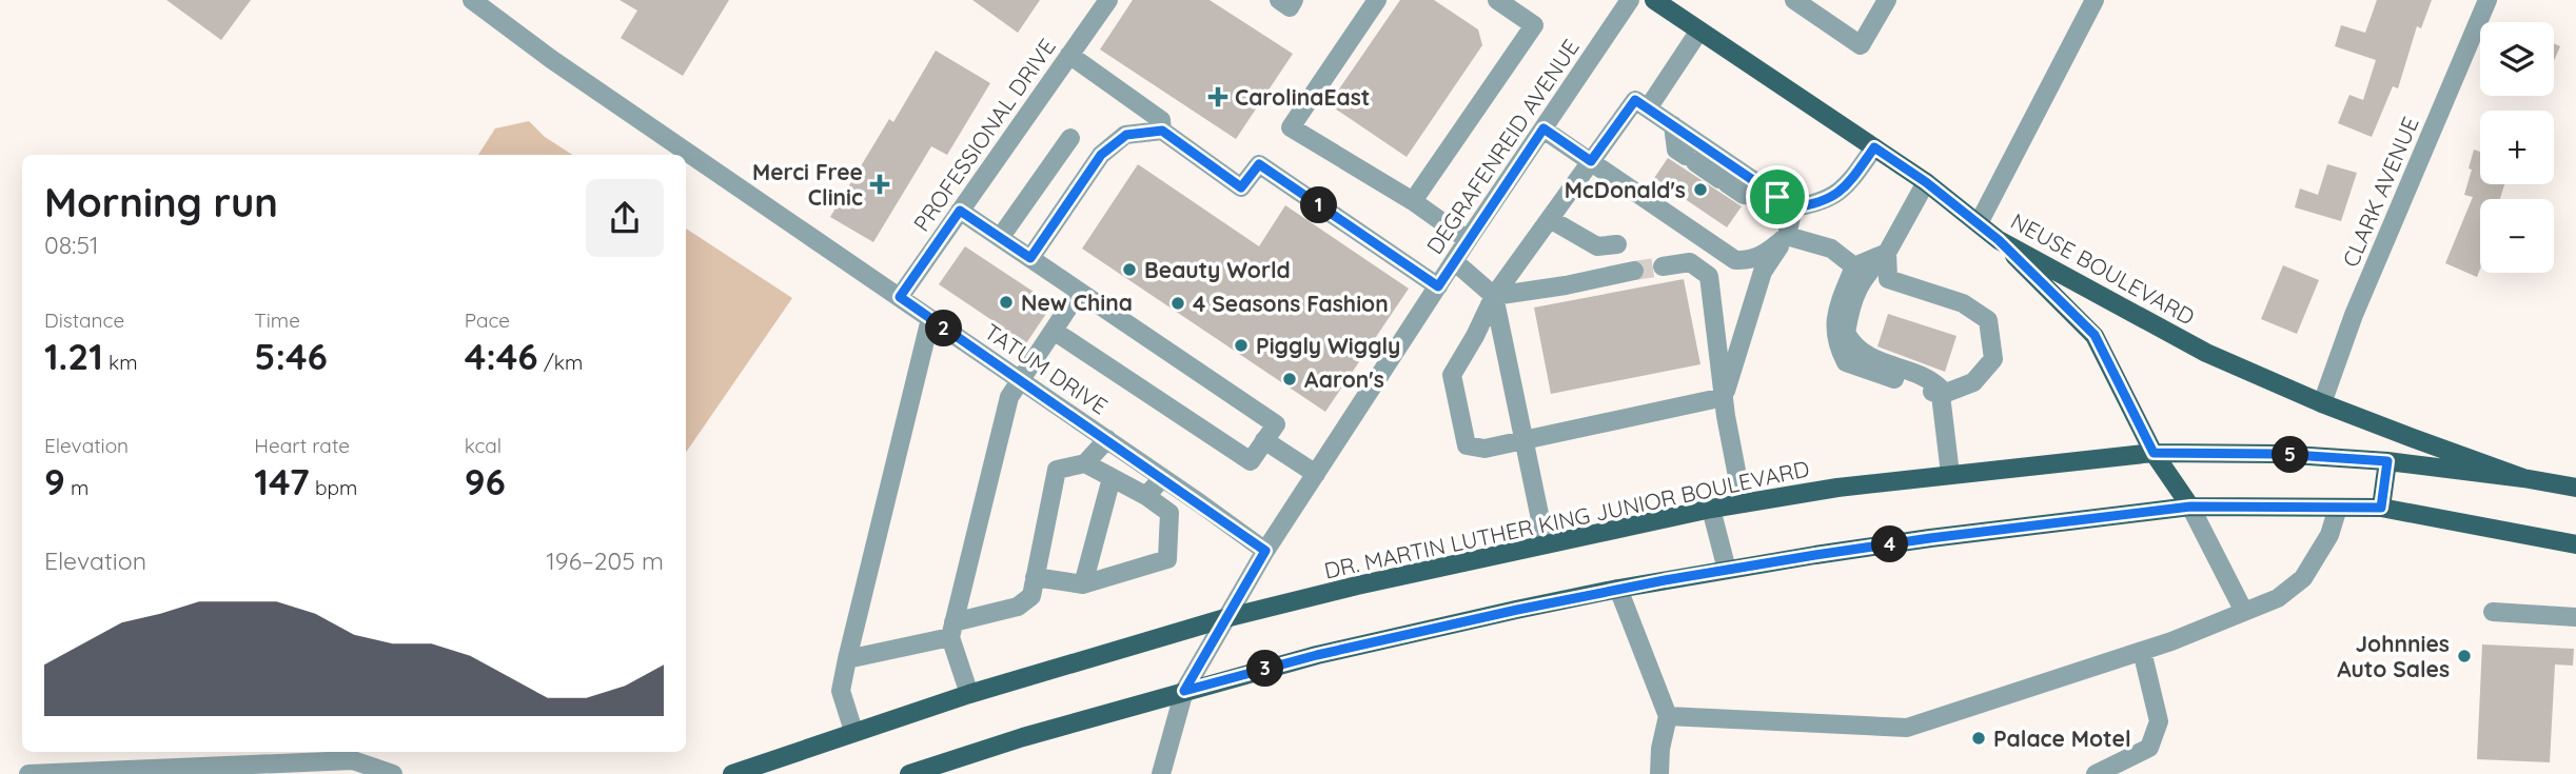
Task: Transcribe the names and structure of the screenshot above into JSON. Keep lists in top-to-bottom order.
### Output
{
  "streets": {
    "main road": ["NEUSE BOULEVARD", "DR. MARTIN LUTHER KING JUNIOR BOULEVARD"],
    "street": [
      "PROFESSIONAL DRIVE",
      "DEGRAFENREID AVENUE",
      "CLARK AVENUE",
      "TATUM DRIVE"
    ]
  },
  "crossings": [
    ["PROFESSIONAL DRIVE", "TATUM DRIVE"],
    ["DEGRAFENREID AVENUE", "TATUM DRIVE"],
    ["DEGRAFENREID AVENUE", "DR. MARTIN LUTHER KING JUNIOR BOULEVARD"],
    ["CLARK AVENUE", "NEUSE BOULEVARD"],
    ["NEUSE BOULEVARD", "DR. MARTIN LUTHER KING JUNIOR BOULEVARD"]
  ],
  "places": {
    "health": ["CarolinaEast", "Merci Free Clinic"],
    "other": [
      "McDonald's",
      "Beauty World",
      "New China",
      "4 Seasons Fashion",
      "Piggly Wiggly",
      "Aaron's",
      "Johnnies Auto Sales",
      "Palace Motel"
    ]
  },
  "page": {
    "map_buttons": ["+", "−"],
    "heading": ["Morning run", "08:51"],
    "pins": [
      "1",
      "2",
      "5",
      "4",
      "3"
    ],
    "stats": [
      ["Distance", "1.21 km"],
      ["Time", "5:46"],
      ["Pace", "4:46 /km"],
      ["Elevation", "9 m"],
      ["Heart rate", "147 bpm"],
      ["kcal", "96"]
    ],
    "chart": ["Elevation", "196–205 m"]
  }
}
